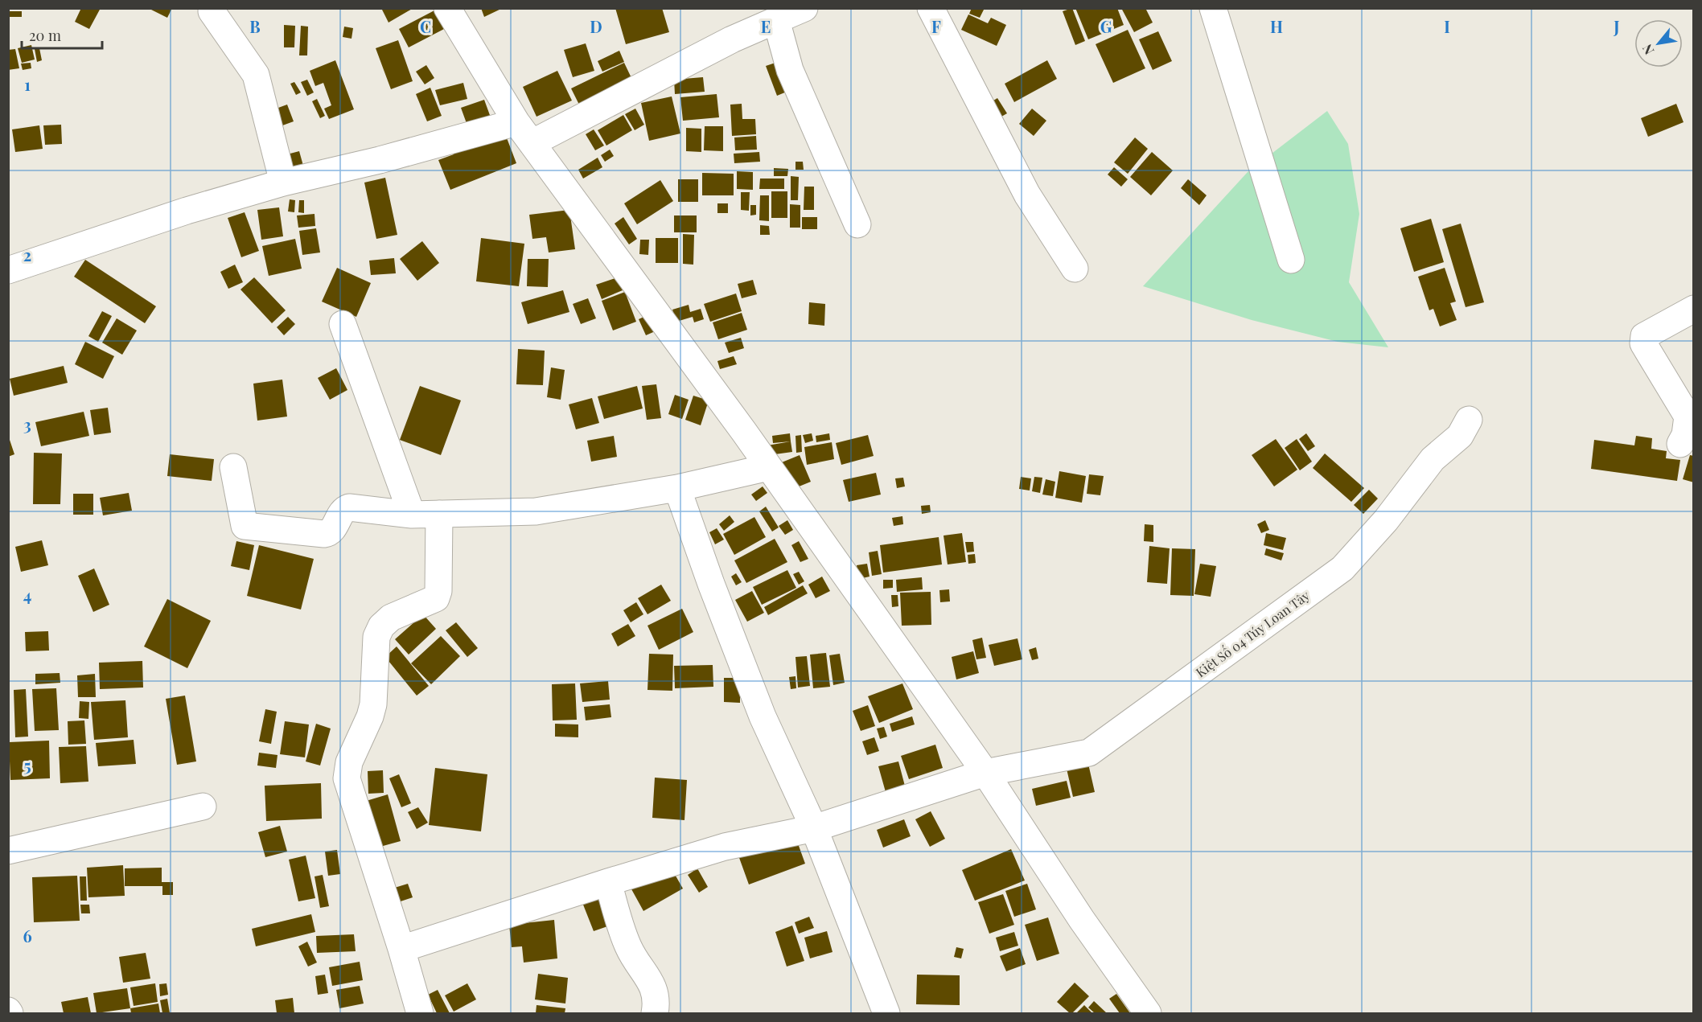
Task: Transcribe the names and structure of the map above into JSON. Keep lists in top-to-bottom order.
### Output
{
  "streets": {
    "street": ["Kiệt Số 04 Túy Loan Tây"]
  },
  "scale_bar": "20 m",
  "north": "bottom left",
  "grid": {
    "columns": [
      "B",
      "C",
      "D",
      "E",
      "F",
      "G",
      "H",
      "I",
      "J"
    ],
    "rows": [
      "1",
      "2",
      "3",
      "4",
      "5",
      "6"
    ]
  }
}
